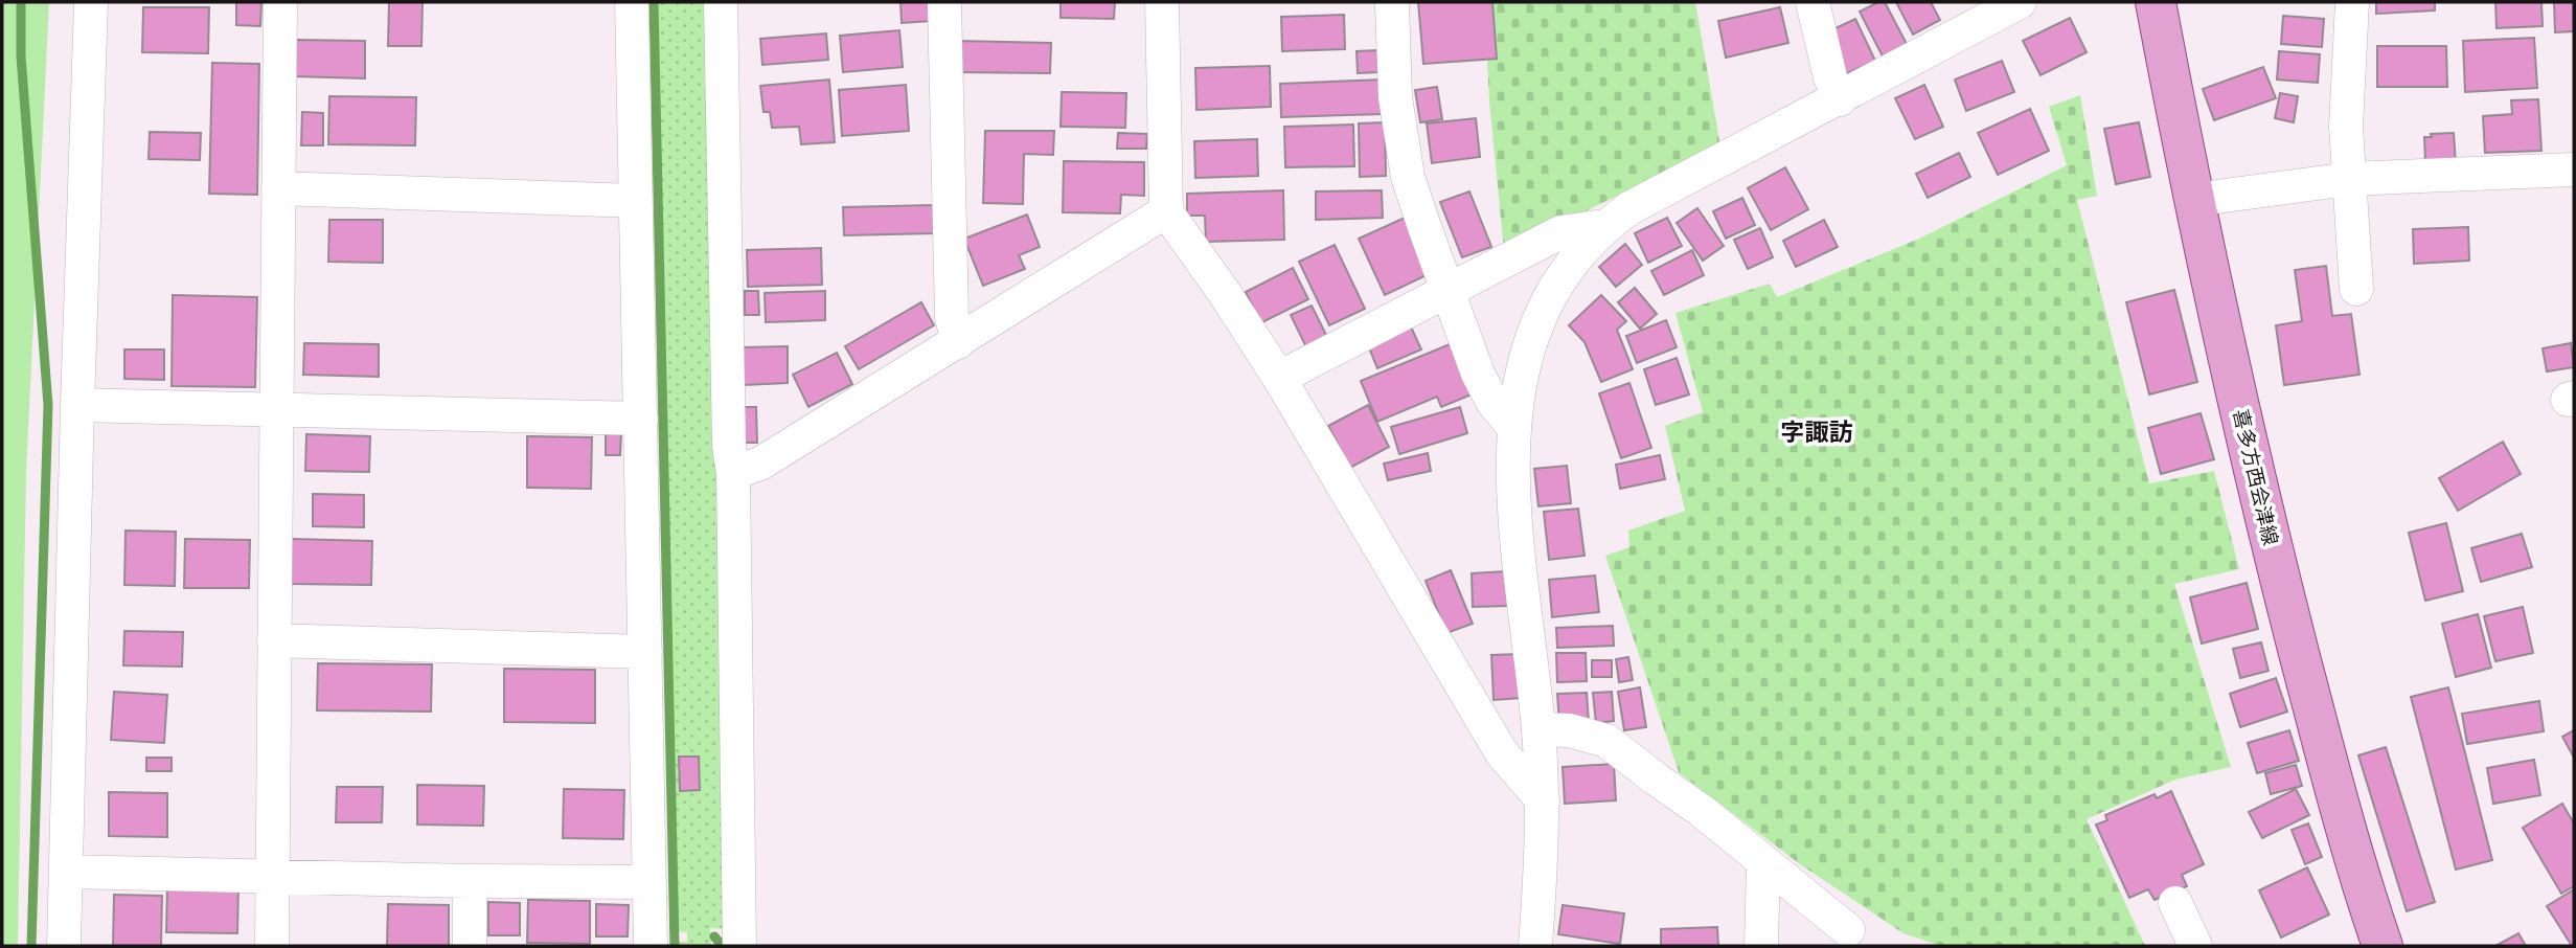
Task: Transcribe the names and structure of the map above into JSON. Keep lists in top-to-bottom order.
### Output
{
  "streets": {
    "main road": ["喜多方西会津線"]
  },
  "districts": ["字諏訪"]
}
